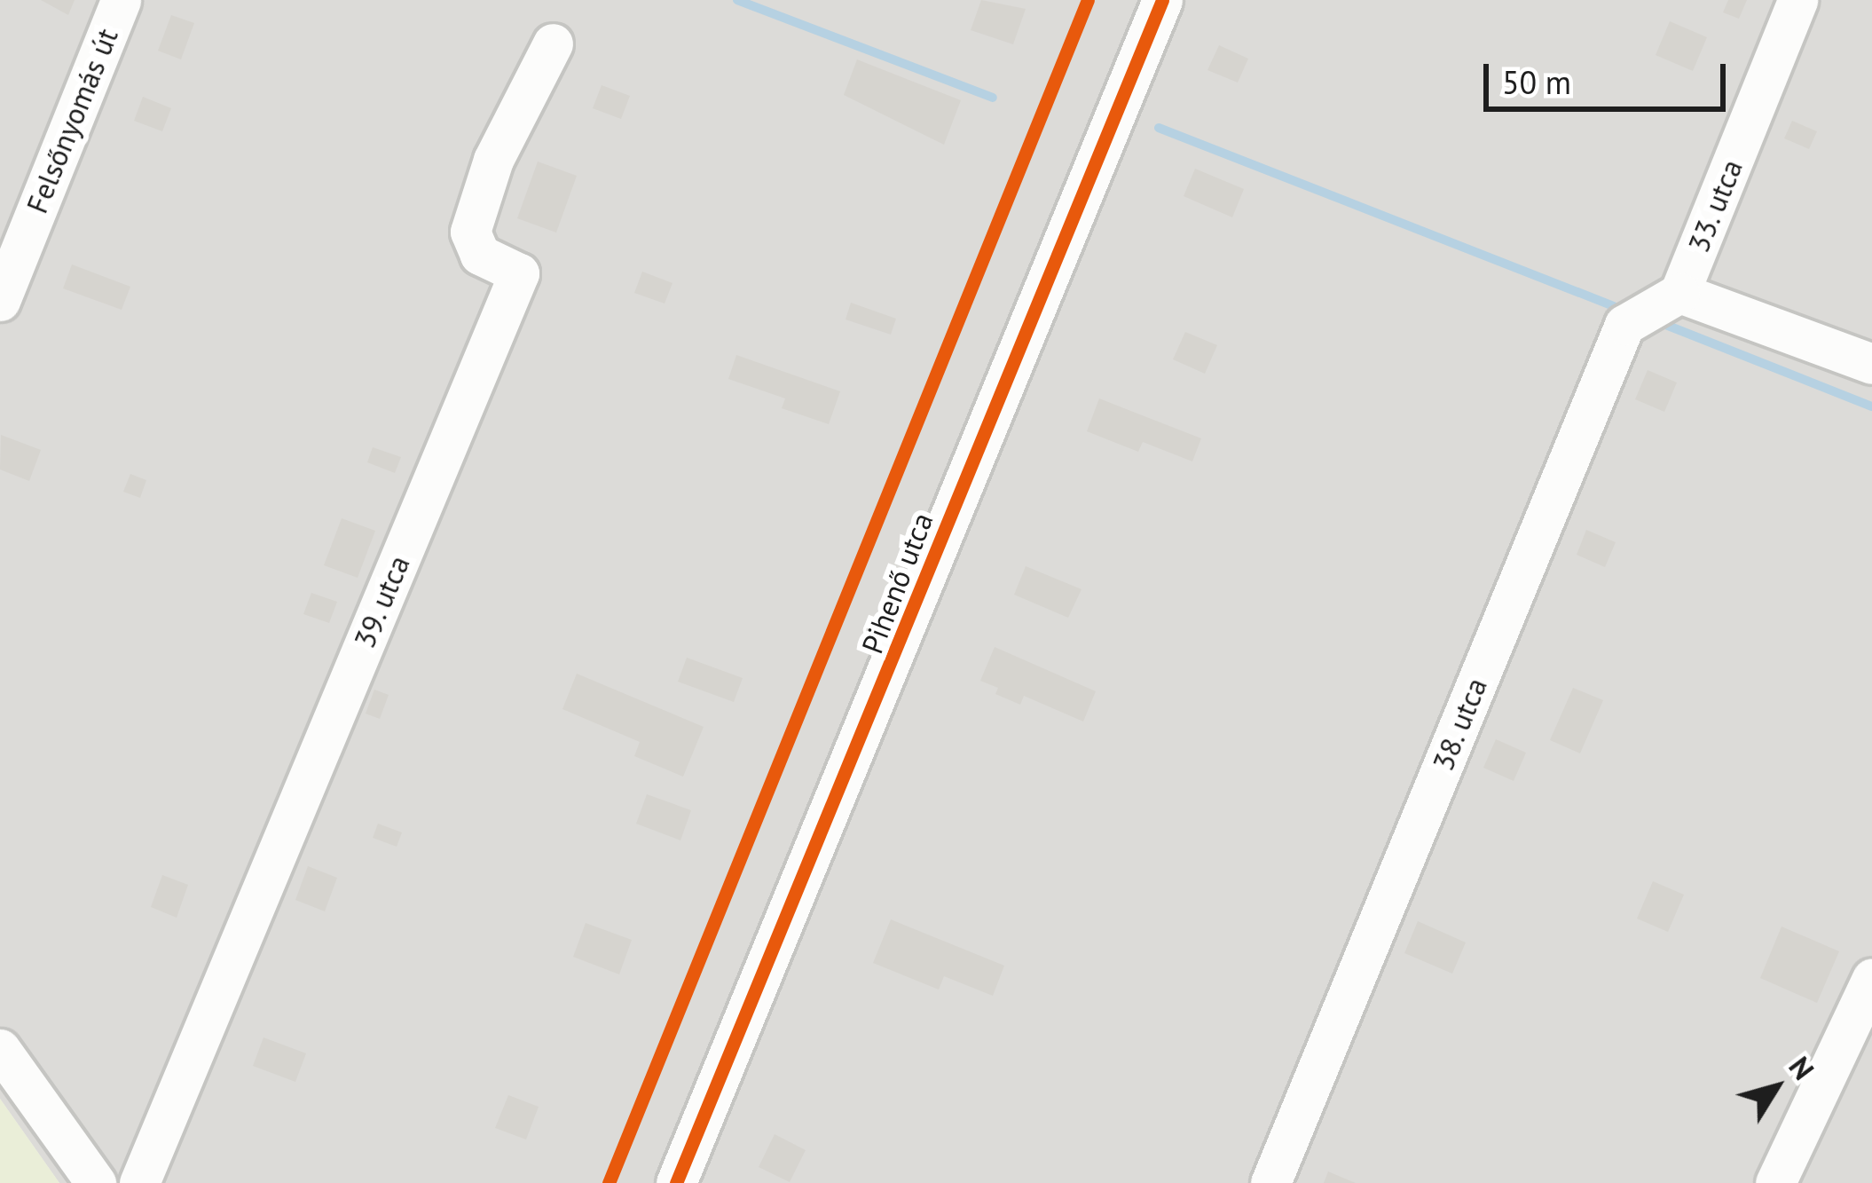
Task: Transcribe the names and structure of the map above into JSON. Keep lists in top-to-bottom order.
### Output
{
  "streets": {
    "street": [
      "Felsőnyomás út",
      "33. utca",
      "Pihenő utca",
      "39. utca",
      "38. utca"
    ]
  },
  "crossings": [
    ["33. utca", "38. utca"]
  ],
  "scale_bar": "50 m",
  "north": "top right"
}
